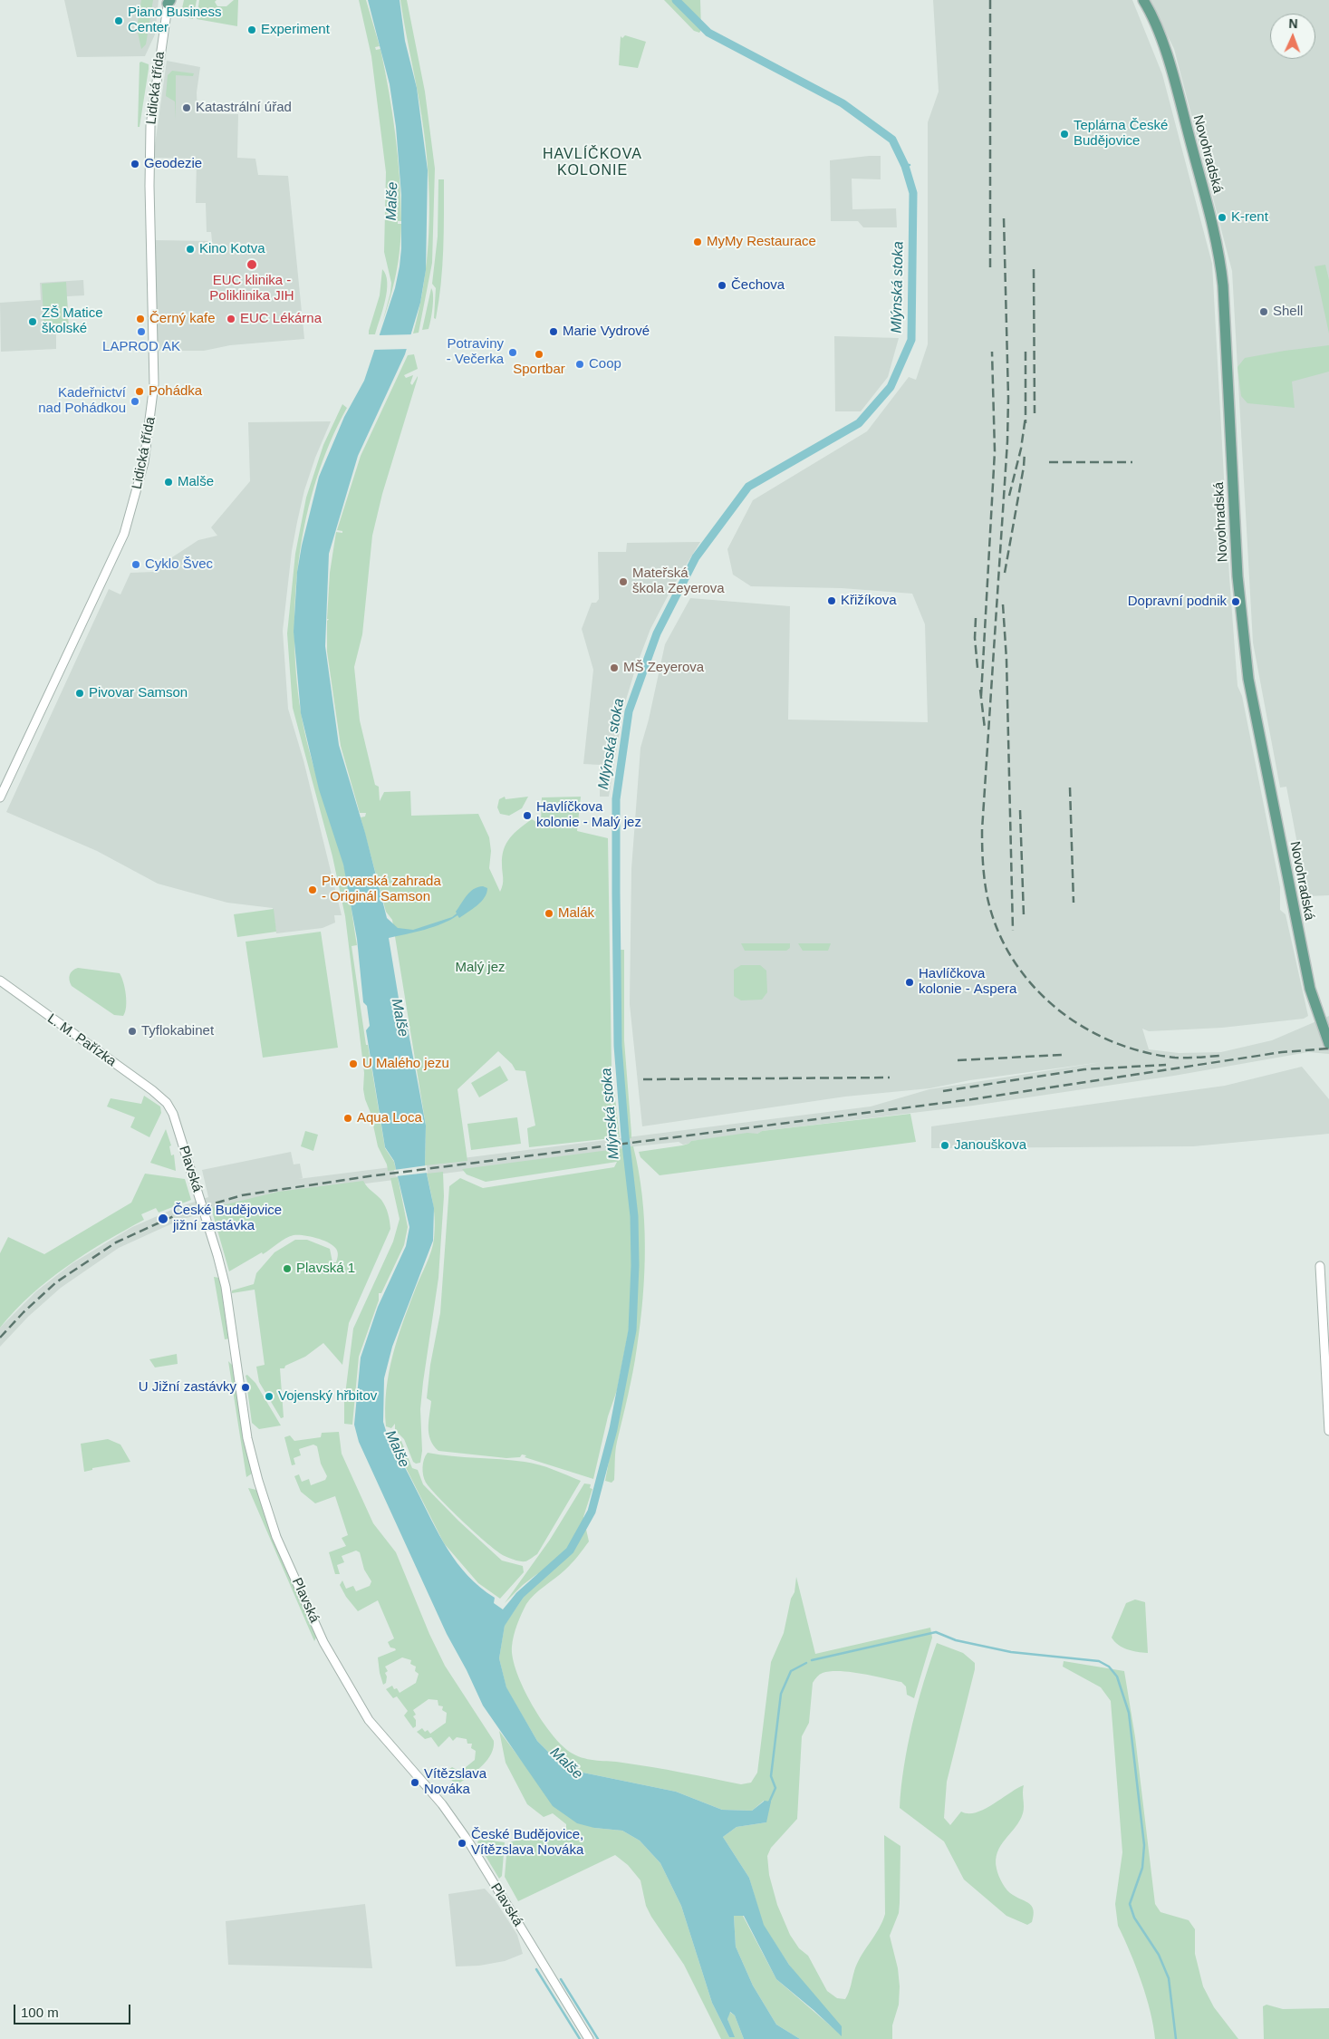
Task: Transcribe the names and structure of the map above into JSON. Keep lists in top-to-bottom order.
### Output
{
  "streets": {
    "main road": ["Novohradská"],
    "street": ["Lidická třída", "L. M. Pařízka", "Plavská"]
  },
  "crossings": [
    ["L. M. Pařízka", "Plavská"]
  ],
  "districts": ["HAVLÍČKOVA KOLONIE"],
  "water": ["Malše", "Mlýnská stoka"],
  "parks": ["Malý jez"],
  "places": [
    "Piano Business Center",
    "Experiment",
    "Katastrální úřad",
    "Teplárna České Budějovice",
    "Geodezie",
    "K-rent",
    "MyMy Restaurace",
    "Kino Kotva",
    "EUC klinika - Poliklinika JIH",
    "Čechova",
    "Shell",
    "Černý kafe",
    "EUC Lékárna",
    "ZŠ Matice školské",
    "LAPROD AK",
    "Marie Vydrové",
    "Potraviny - Večerka",
    "Sportbar",
    "Coop",
    "Pohádka",
    "Kadeřnictví nad Pohádkou",
    "Malše",
    "Cyklo Švec",
    "Mateřská škola Zeyerova",
    "Křižíkova",
    "Dopravní podnik",
    "MŠ Zeyerova",
    "Pivovar Samson",
    "Havlíčkova kolonie - Malý jez",
    "Pivovarská zahrada - Originál Samson",
    "Malák",
    "Havlíčkova kolonie - Aspera",
    "Tyflokabinet",
    "U Malého jezu",
    "Aqua Loca",
    "Janouškova",
    "České Budějovice jižní zastávka",
    "Plavská 1",
    "U Jižní zastávky",
    "Vojenský hřbitov",
    "Vítězslava Nováka",
    "České Budějovice, Vítězslava Nováka"
  ],
  "scale_bar": "100 m",
  "north": "top"
}
